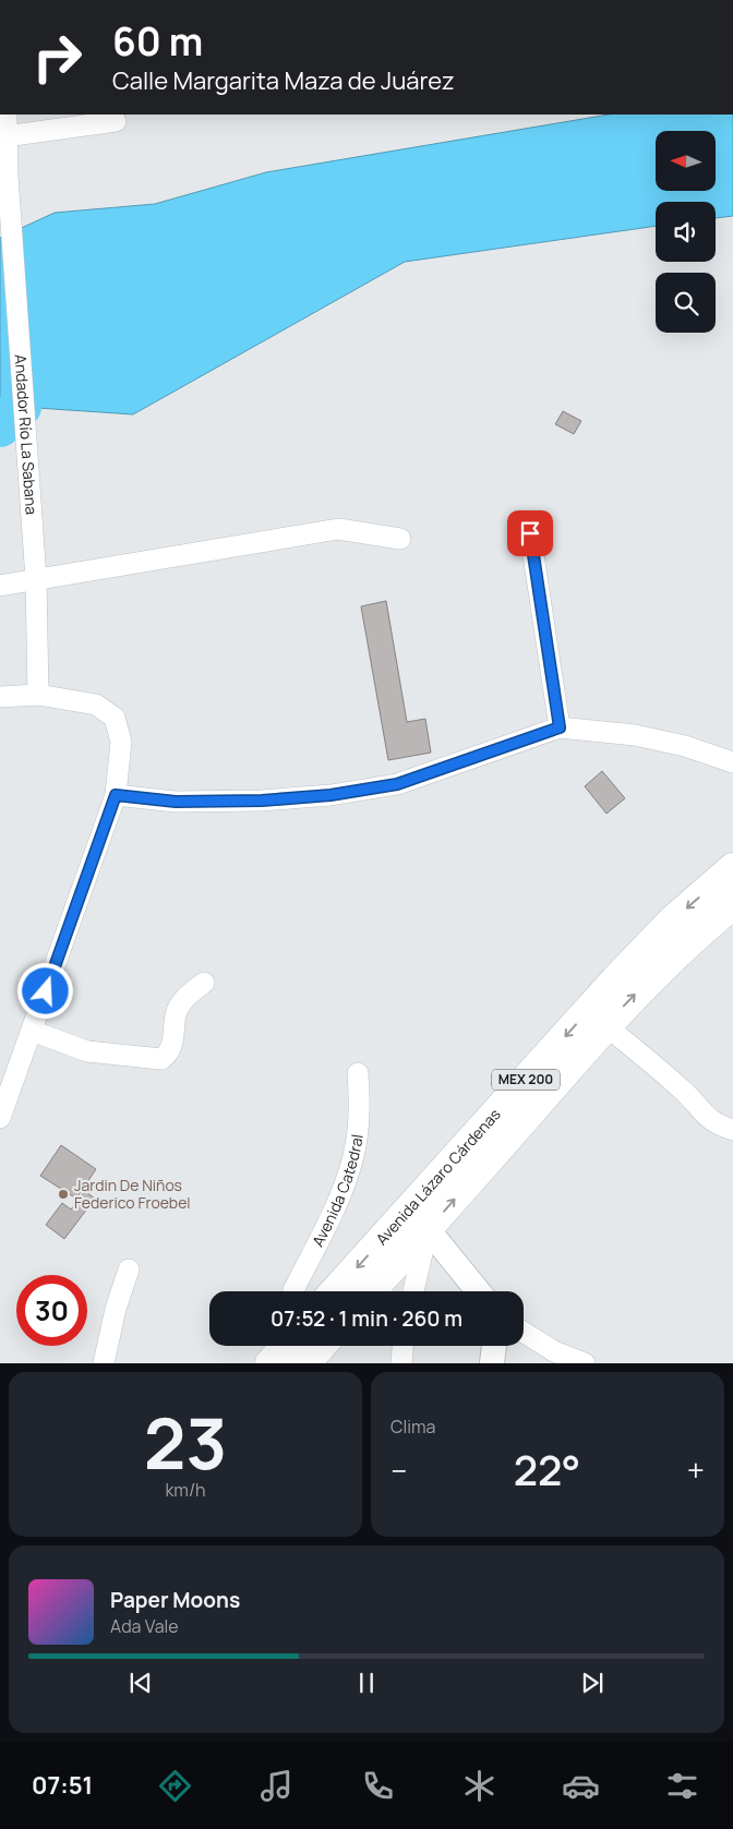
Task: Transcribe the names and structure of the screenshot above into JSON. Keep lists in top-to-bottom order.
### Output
{
  "streets": {
    "main road": ["MEX 200", "Avenida Lázaro Cárdenas"],
    "street": ["Andador Río La Sabana", "Avenida Catedral"]
  },
  "places": ["Jardin De Niños Federico Froebel"],
  "north": "left",
  "page": {
    "turn": ["60 m", "Calle Margarita Maza de Juárez"],
    "limit": "30",
    "trip": "07:52 · 1 min · 260 m",
    "tile": [
      ["23", "km/h"],
      "Clima"
    ],
    "heat": ["−", "22°", "+"],
    "song": ["Paper Moons", "Ada Vale"],
    "tabs": "07:51"
  }
}
